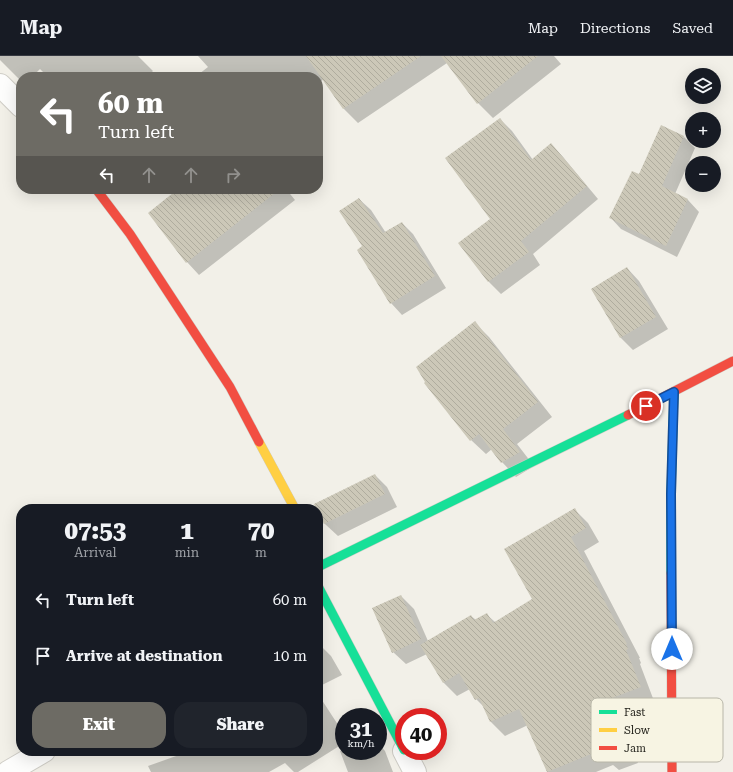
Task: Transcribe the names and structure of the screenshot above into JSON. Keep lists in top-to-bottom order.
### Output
{
  "legend": ["Fast", "Slow", "Jam"],
  "page": {
    "header": "Map",
    "nav": ["Map", "Directions", "Saved"],
    "map_buttons": ["+", "−"],
    "turn": ["60 m", "Turn left"],
    "eta": [
      "07:53",
      "Arrival",
      "1",
      "min",
      "70",
      "m"
    ],
    "list": [
      {
        "name": "Turn left",
        "value": "60 m"
      },
      {
        "name": "Arrive at destination",
        "value": "10 m"
      }
    ],
    "buttons": ["Exit", "Share"],
    "speed": "31 km/h",
    "limit": "40"
  }
}
